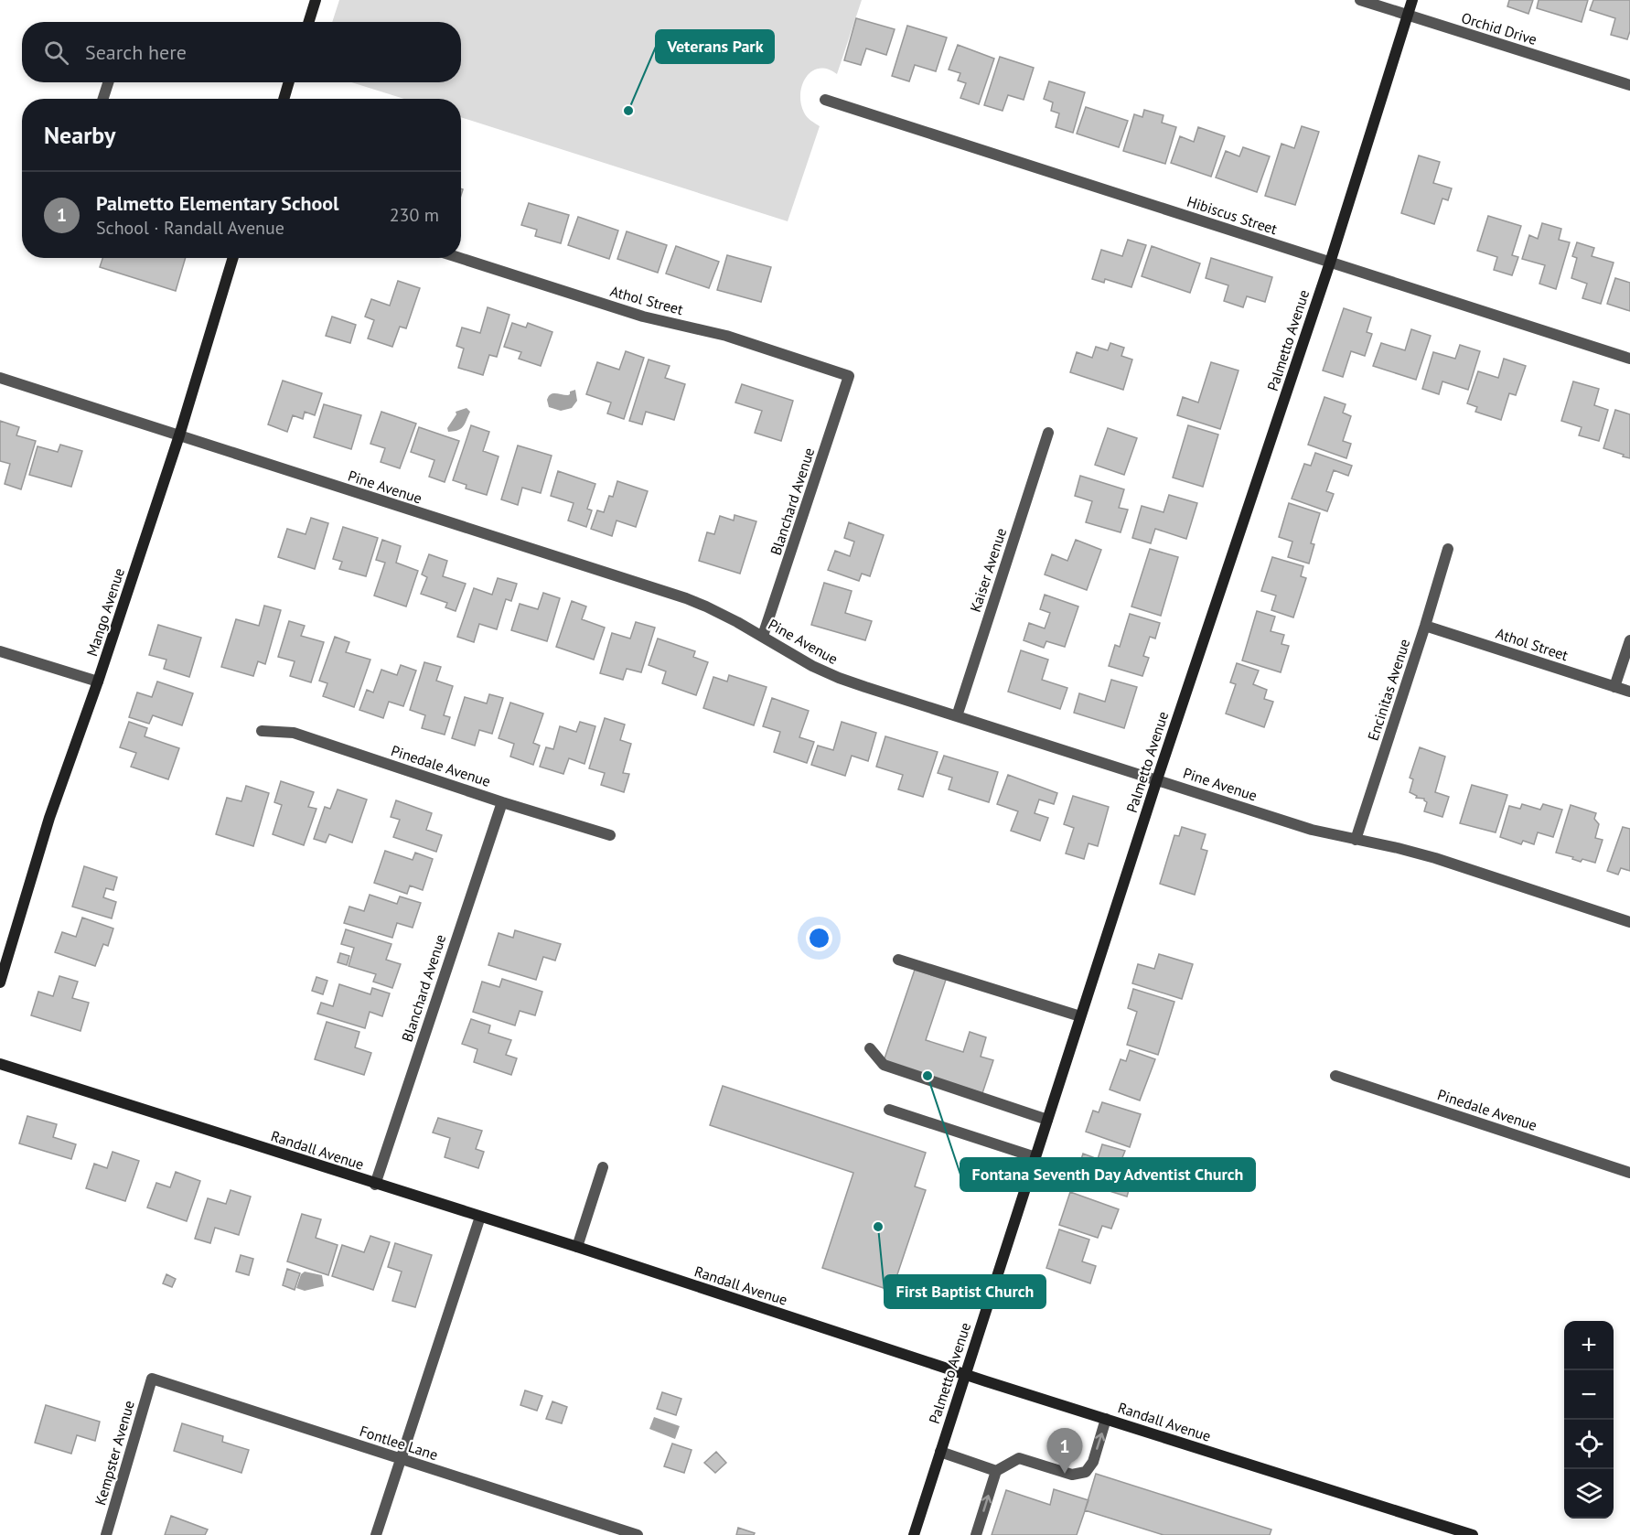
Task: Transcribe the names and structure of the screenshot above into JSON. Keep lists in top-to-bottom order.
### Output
{
  "streets": {
    "street": [
      "Orchid Drive",
      "Hibiscus Street",
      "Athol Street",
      "Palmetto Avenue",
      "Pine Avenue",
      "Blanchard Avenue",
      "Kaiser Avenue",
      "Mango Avenue",
      "Encinitas Avenue",
      "Pinedale Avenue",
      "Randall Avenue",
      "Fontlee Lane",
      "Kempster Avenue"
    ]
  },
  "crossings": [
    ["Orchid Drive", "Palmetto Avenue"],
    ["Hibiscus Street", "Palmetto Avenue"],
    ["Athol Street", "Blanchard Avenue"],
    ["Athol Street", "Encinitas Avenue"],
    ["Palmetto Avenue", "Pine Avenue"],
    ["Palmetto Avenue", "Randall Avenue"],
    ["Pine Avenue", "Blanchard Avenue"],
    ["Pine Avenue", "Kaiser Avenue"],
    ["Pine Avenue", "Mango Avenue"],
    ["Pine Avenue", "Encinitas Avenue"],
    ["Blanchard Avenue", "Pinedale Avenue"],
    ["Blanchard Avenue", "Randall Avenue"],
    ["Fontlee Lane", "Kempster Avenue"]
  ],
  "places": ["Veterans Park", "Fontana Seventh Day Adventist Church", "First Baptist Church"],
  "page": {
    "search": "Search here",
    "heading": "Nearby",
    "list": [
      {
        "mark": "1",
        "name": "Palmetto Elementary School",
        "note": "School · Randall Avenue",
        "value": "230 m"
      }
    ],
    "map_buttons": ["+", "−"],
    "pins": "1"
  }
}
